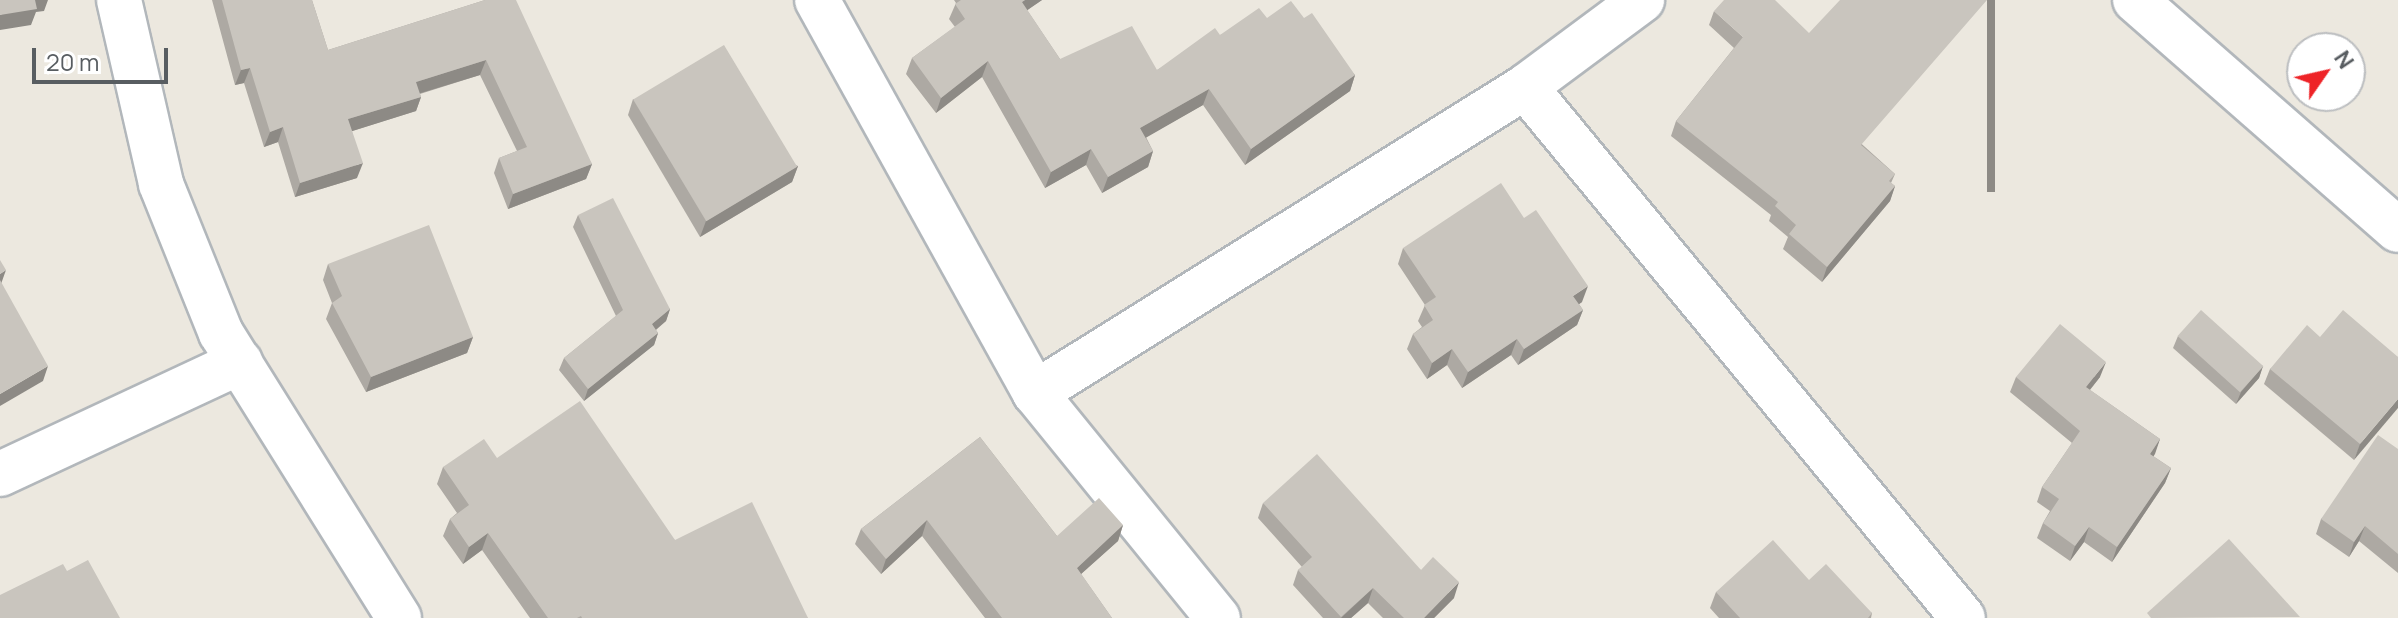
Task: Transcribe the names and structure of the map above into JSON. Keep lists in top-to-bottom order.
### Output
{
  "scale_bar": "20 m",
  "north": "top right"
}
